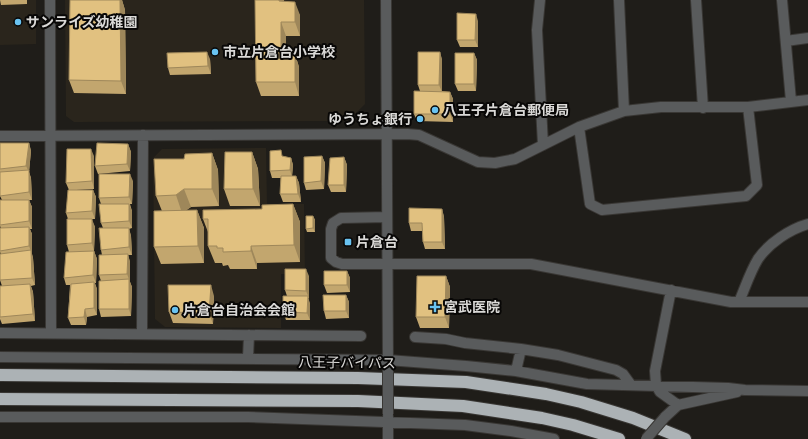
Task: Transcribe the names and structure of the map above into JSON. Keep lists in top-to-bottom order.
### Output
{
  "streets": {
    "highway": ["八王子バイパス"]
  },
  "places": {
    "other": [
      "サンライズ幼稚園",
      "市立片倉台小学校",
      "八王子片倉台郵便局",
      "ゆうちょ銀行",
      "片倉台自治会会館"
    ],
    "transit": ["片倉台"],
    "health": ["宮武医院"]
  }
}
